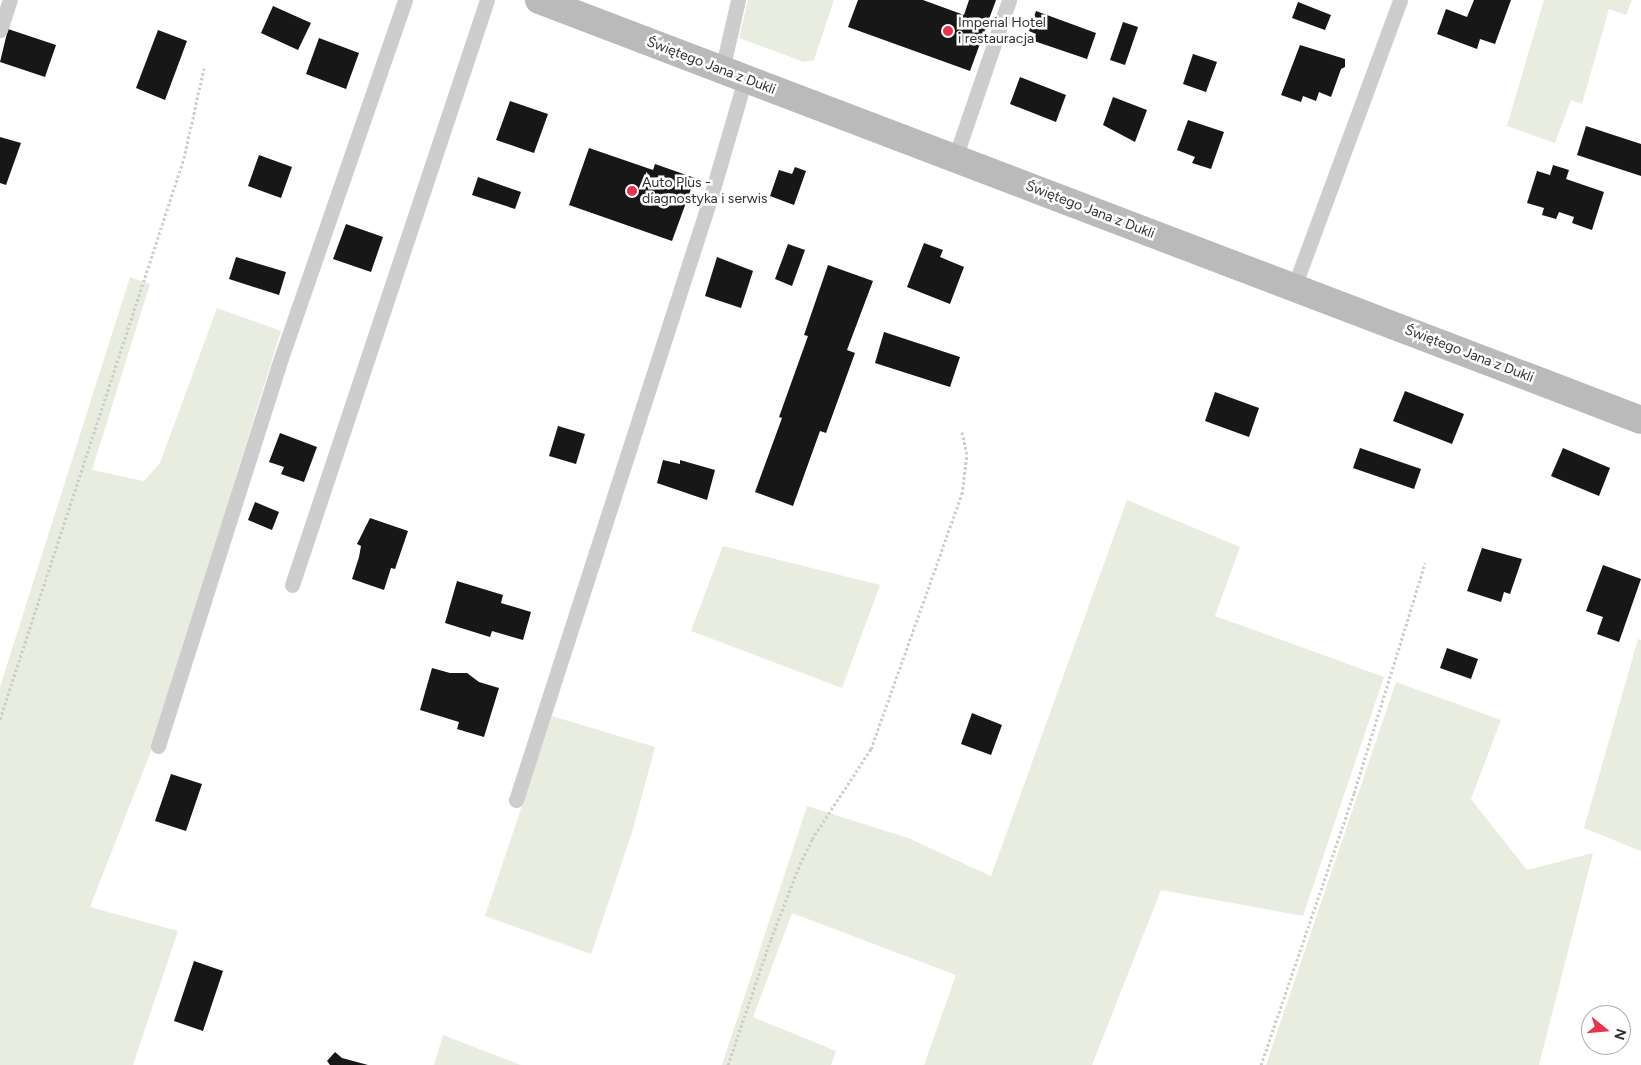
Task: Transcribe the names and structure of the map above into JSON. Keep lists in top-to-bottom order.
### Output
{
  "streets": {
    "main road": ["Świętego Jana z Dukli"]
  },
  "places": ["Imperial Hotel i restauracja", "Auto Plus - diagnostyka i serwis"],
  "north": "right"
}
